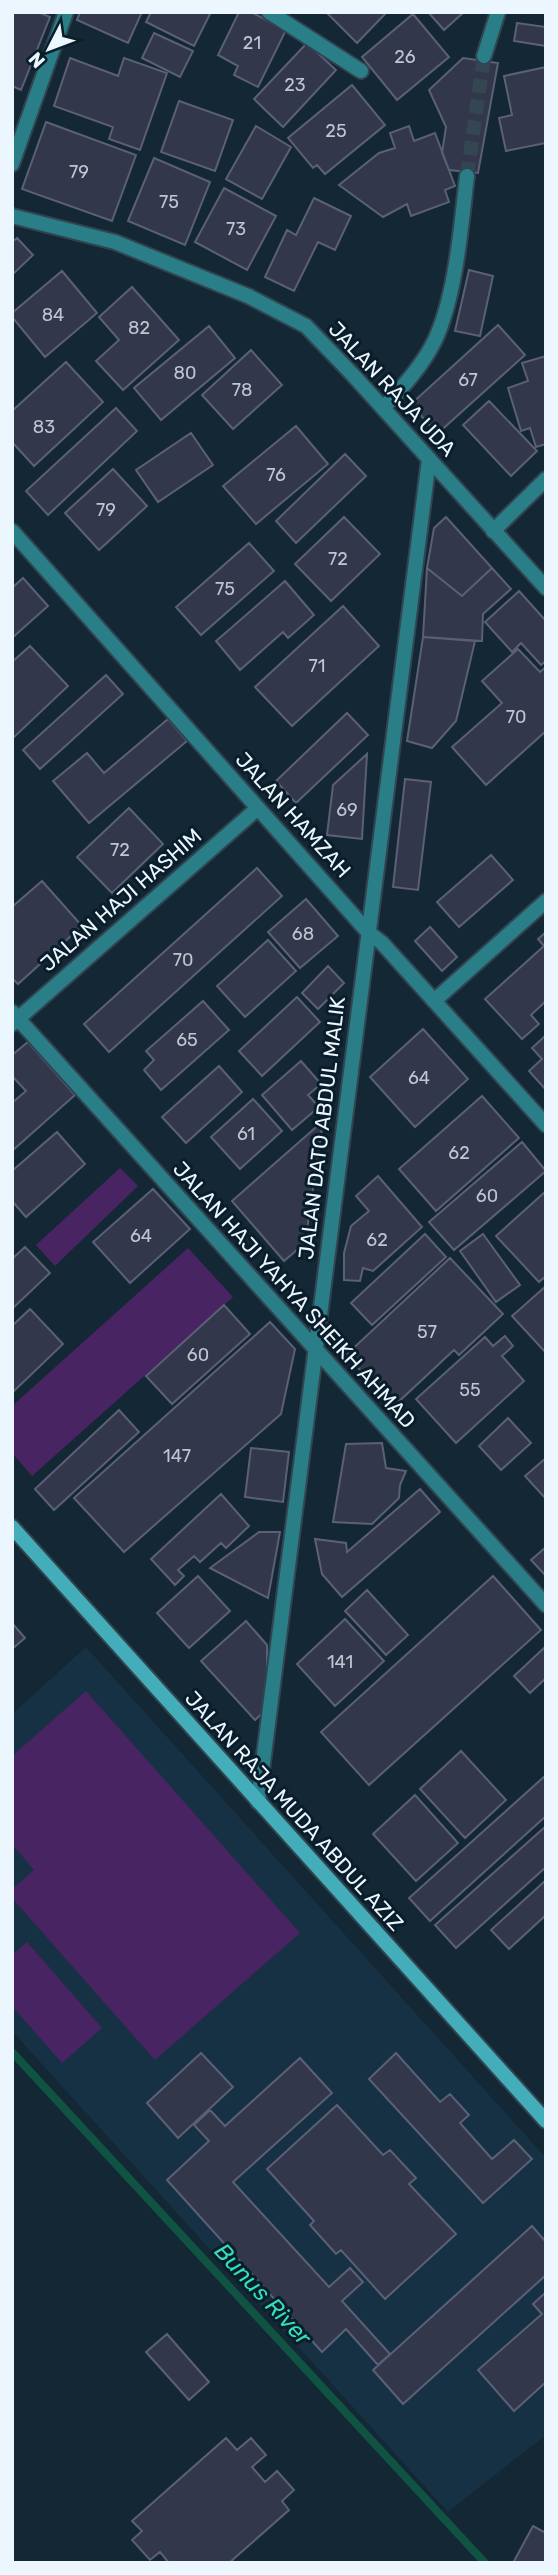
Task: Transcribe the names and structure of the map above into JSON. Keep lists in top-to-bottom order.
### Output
{
  "streets": {
    "main road": ["JALAN RAJA MUDA ABDUL AZIZ"],
    "street": [
      "JALAN RAJA UDA",
      "JALAN HAMZAH",
      "JALAN HAJI HASHIM",
      "JALAN DATO ABDUL MALIK",
      "JALAN HAJI YAHYA SHEIKH AHMAD"
    ]
  },
  "crossings": [
    ["JALAN RAJA UDA", "JALAN DATO ABDUL MALIK"],
    ["JALAN HAMZAH", "JALAN HAJI HASHIM"],
    ["JALAN HAMZAH", "JALAN DATO ABDUL MALIK"],
    ["JALAN HAJI HASHIM", "JALAN HAJI YAHYA SHEIKH AHMAD"],
    ["JALAN DATO ABDUL MALIK", "JALAN HAJI YAHYA SHEIKH AHMAD"],
    ["JALAN DATO ABDUL MALIK", "JALAN RAJA MUDA ABDUL AZIZ"]
  ],
  "water": ["Bunus River"],
  "house_numbers": [
    "21",
    "26",
    "23",
    "25",
    "79",
    "75",
    "73",
    "84",
    "82",
    "80",
    "67",
    "78",
    "83",
    "76",
    "79",
    "72",
    "75",
    "71",
    "70",
    "69",
    "72",
    "68",
    "70",
    "65",
    "64",
    "61",
    "62",
    "60",
    "64",
    "62",
    "57",
    "60",
    "55",
    "147",
    "141"
  ],
  "north": "bottom left"
}
